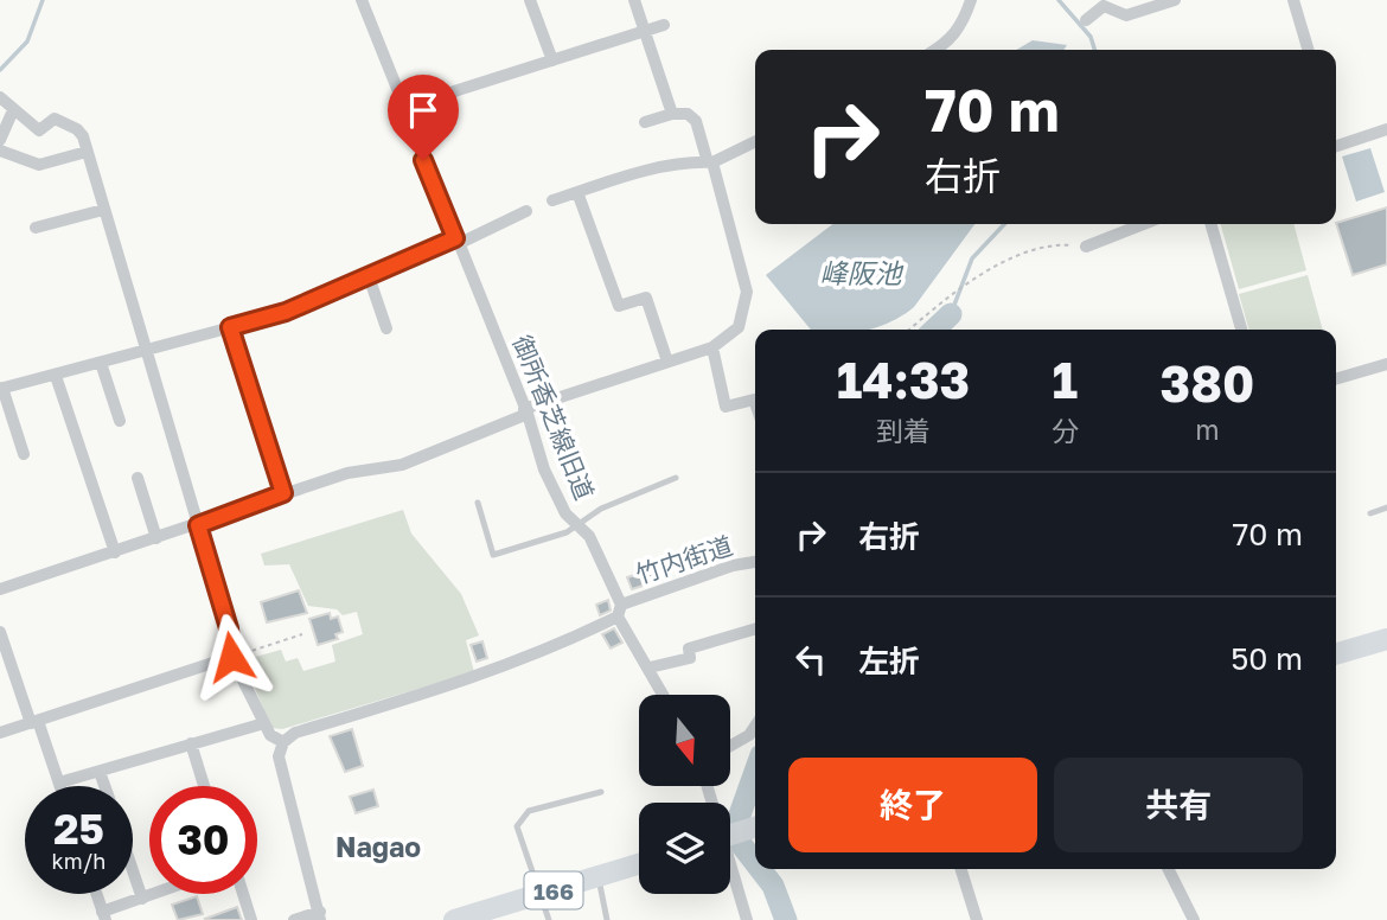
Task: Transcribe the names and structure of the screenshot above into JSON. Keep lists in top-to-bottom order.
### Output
{
  "streets": {
    "highway": ["166"],
    "street": ["御所香芝線旧道", "竹内街道"]
  },
  "crossings": [
    ["御所香芝線旧道", "竹内街道"]
  ],
  "districts": ["Nagao"],
  "water": ["峰阪池"],
  "north": "bottom",
  "page": {
    "turn": ["70 m", "右折"],
    "eta": [
      "14:33",
      "到着",
      "1",
      "分",
      "380",
      "m"
    ],
    "list": [
      {
        "name": "右折",
        "value": "70 m"
      },
      {
        "name": "左折",
        "value": "50 m"
      }
    ],
    "buttons": ["終了", "共有"],
    "speed": "25 km/h",
    "limit": "30"
  }
}
